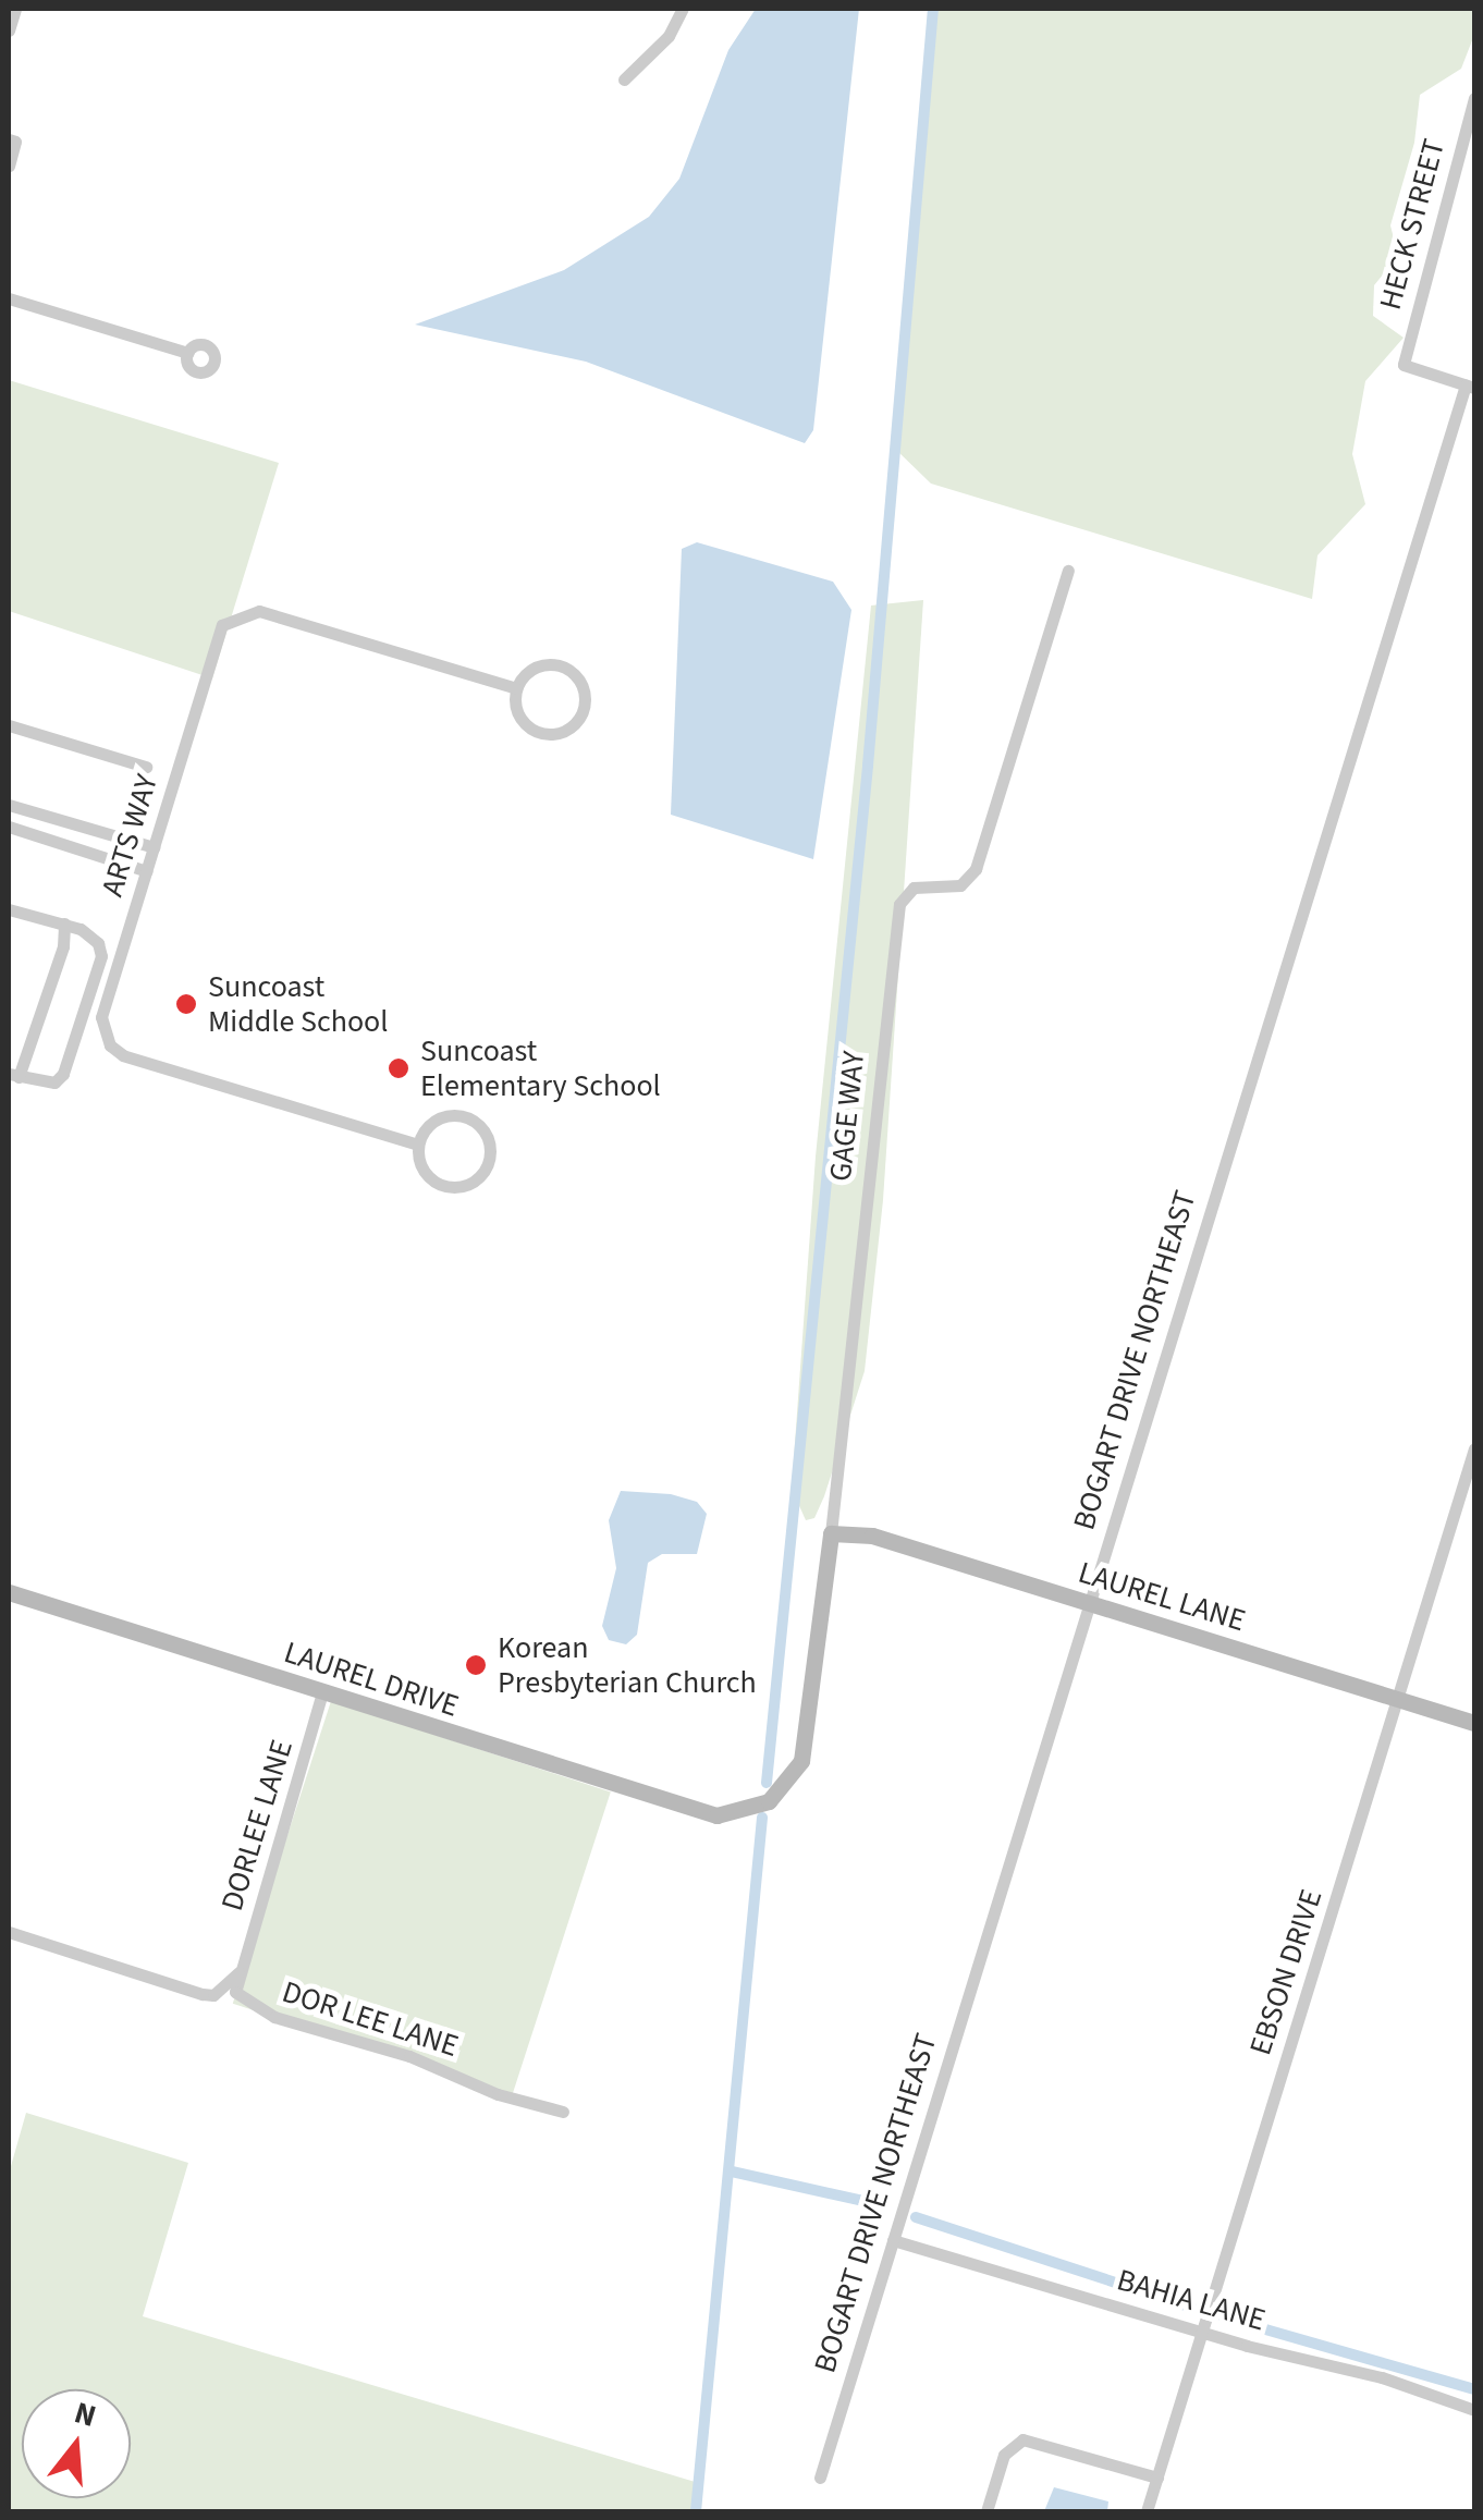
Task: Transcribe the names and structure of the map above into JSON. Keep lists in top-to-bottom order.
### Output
{
  "streets": {
    "street": [
      "HECK STREET",
      "ARTS WAY",
      "GAGE WAY",
      "BOGART DRIVE NORTHEAST",
      "LAUREL LANE",
      "LAUREL DRIVE",
      "DORLEE LANE",
      "EBSON DRIVE",
      "DOR LEE LANE",
      "BAHIA LANE"
    ]
  },
  "crossings": [
    ["HECK STREET", "BOGART DRIVE NORTHEAST"],
    ["GAGE WAY", "LAUREL LANE"],
    ["GAGE WAY", "LAUREL DRIVE"],
    ["BOGART DRIVE NORTHEAST", "LAUREL LANE"],
    ["BOGART DRIVE NORTHEAST", "BAHIA LANE"],
    ["LAUREL LANE", "EBSON DRIVE"],
    ["LAUREL DRIVE", "DORLEE LANE"],
    ["DORLEE LANE", "DOR LEE LANE"],
    ["EBSON DRIVE", "BAHIA LANE"]
  ],
  "places": ["Suncoast Middle School", "Suncoast Elementary School", "Korean Presbyterian Church"],
  "north": "top"
}
